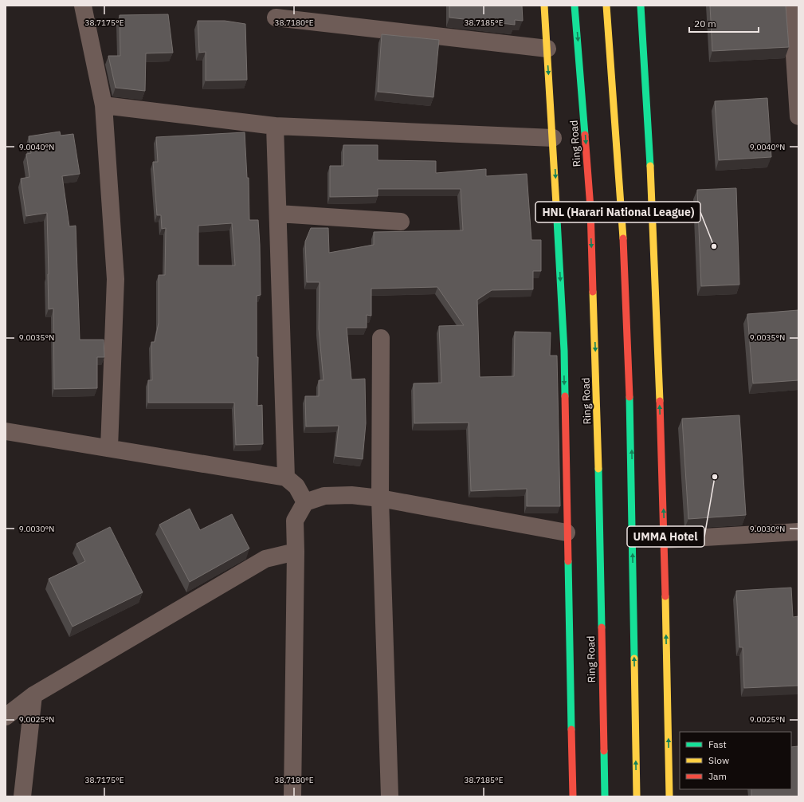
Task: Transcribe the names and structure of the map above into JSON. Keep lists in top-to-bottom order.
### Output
{
  "streets": {
    "main road": ["Ring Road"]
  },
  "places": ["HNL (Harari National League)", "UMMA Hotel"],
  "legend": ["Fast", "Slow", "Jam"],
  "scale_bar": "20 m",
  "coordinates": [
    "38.7175°E",
    "38.7180°E",
    "38.7185°E",
    "9.0040°N",
    "9.0035°N",
    "9.0030°N",
    "9.0025°N"
  ]
}
